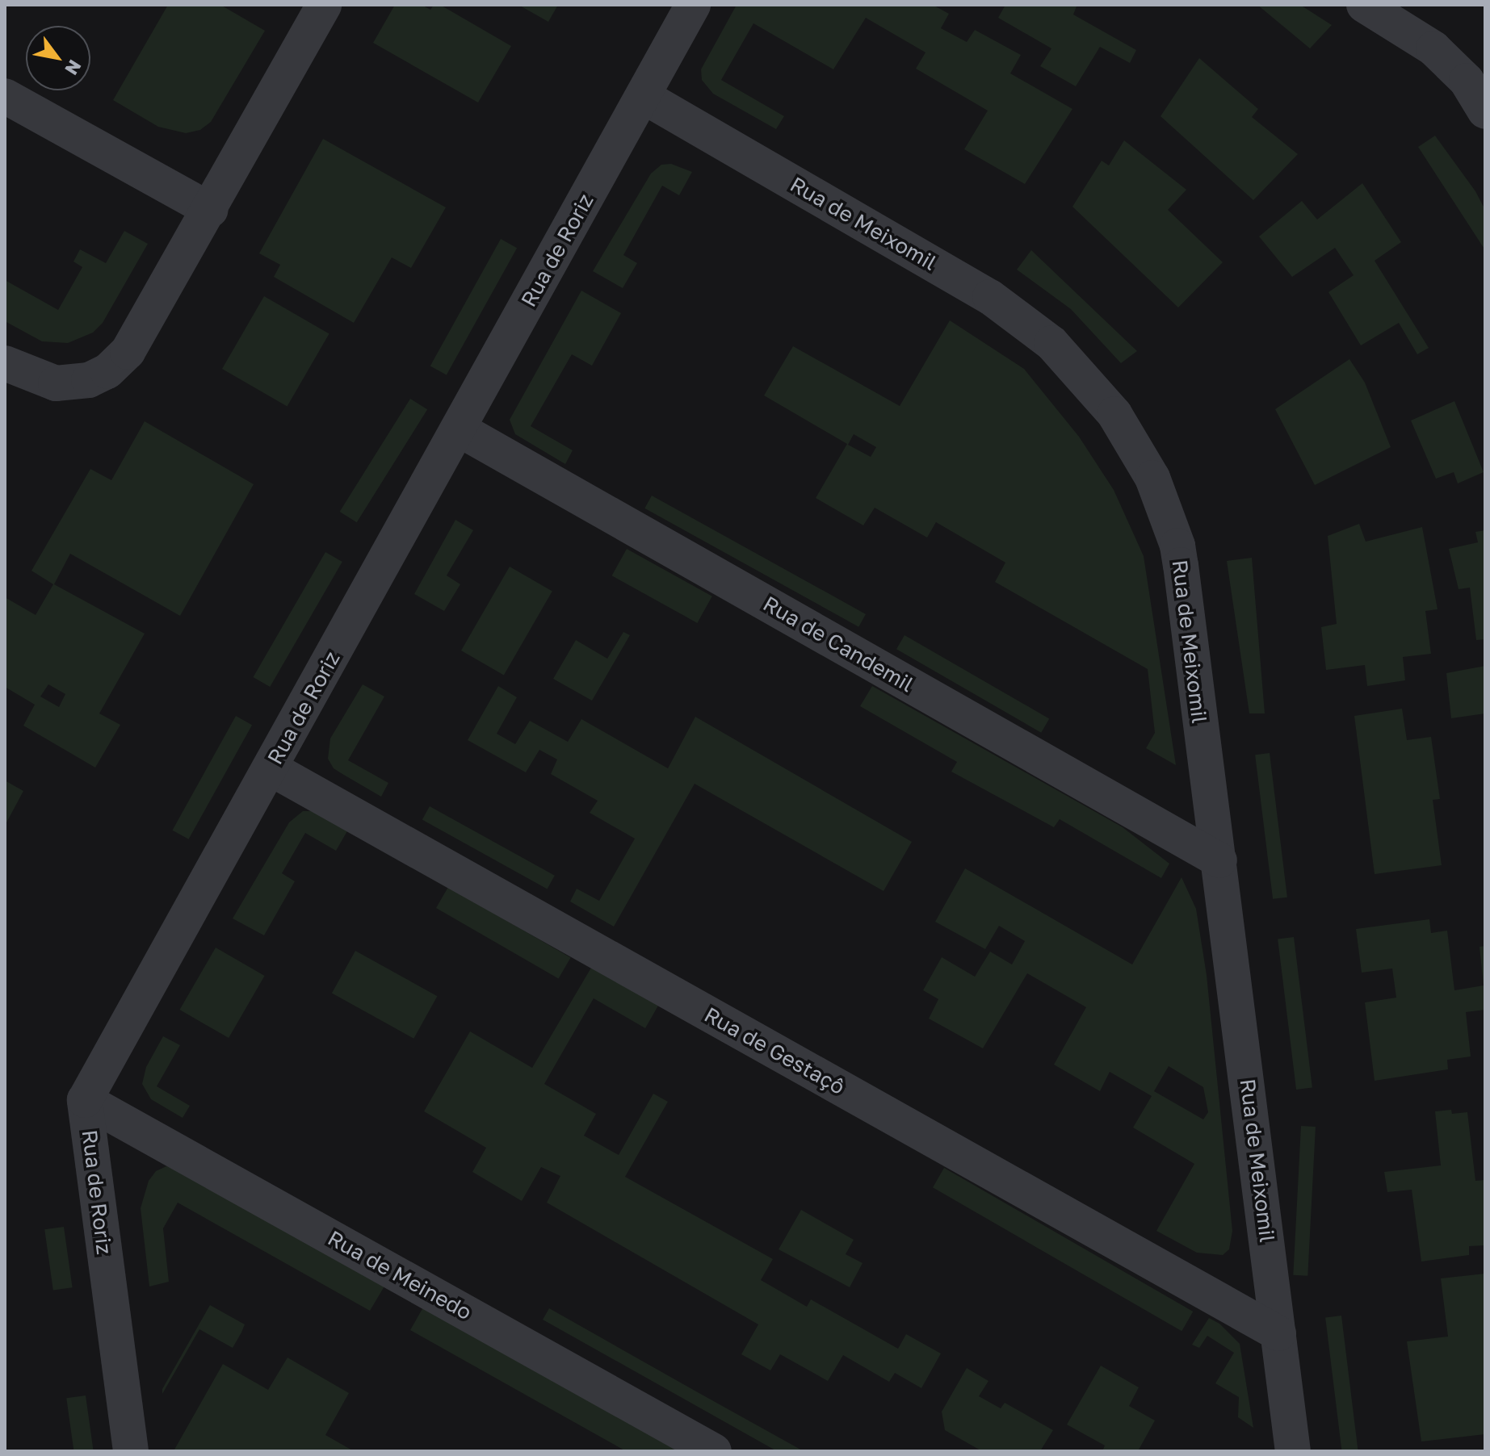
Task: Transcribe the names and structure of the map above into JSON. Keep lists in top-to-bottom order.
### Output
{
  "streets": {
    "street": [
      "Rua de Meixomil",
      "Rua de Roriz",
      "Rua de Candemil",
      "Rua de Gestaçô",
      "Rua de Meinedo"
    ]
  },
  "crossings": [
    ["Rua de Meixomil", "Rua de Roriz"],
    ["Rua de Meixomil", "Rua de Candemil"],
    ["Rua de Meixomil", "Rua de Gestaçô"],
    ["Rua de Roriz", "Rua de Candemil"],
    ["Rua de Roriz", "Rua de Gestaçô"],
    ["Rua de Roriz", "Rua de Meinedo"]
  ],
  "north": "bottom right"
}
